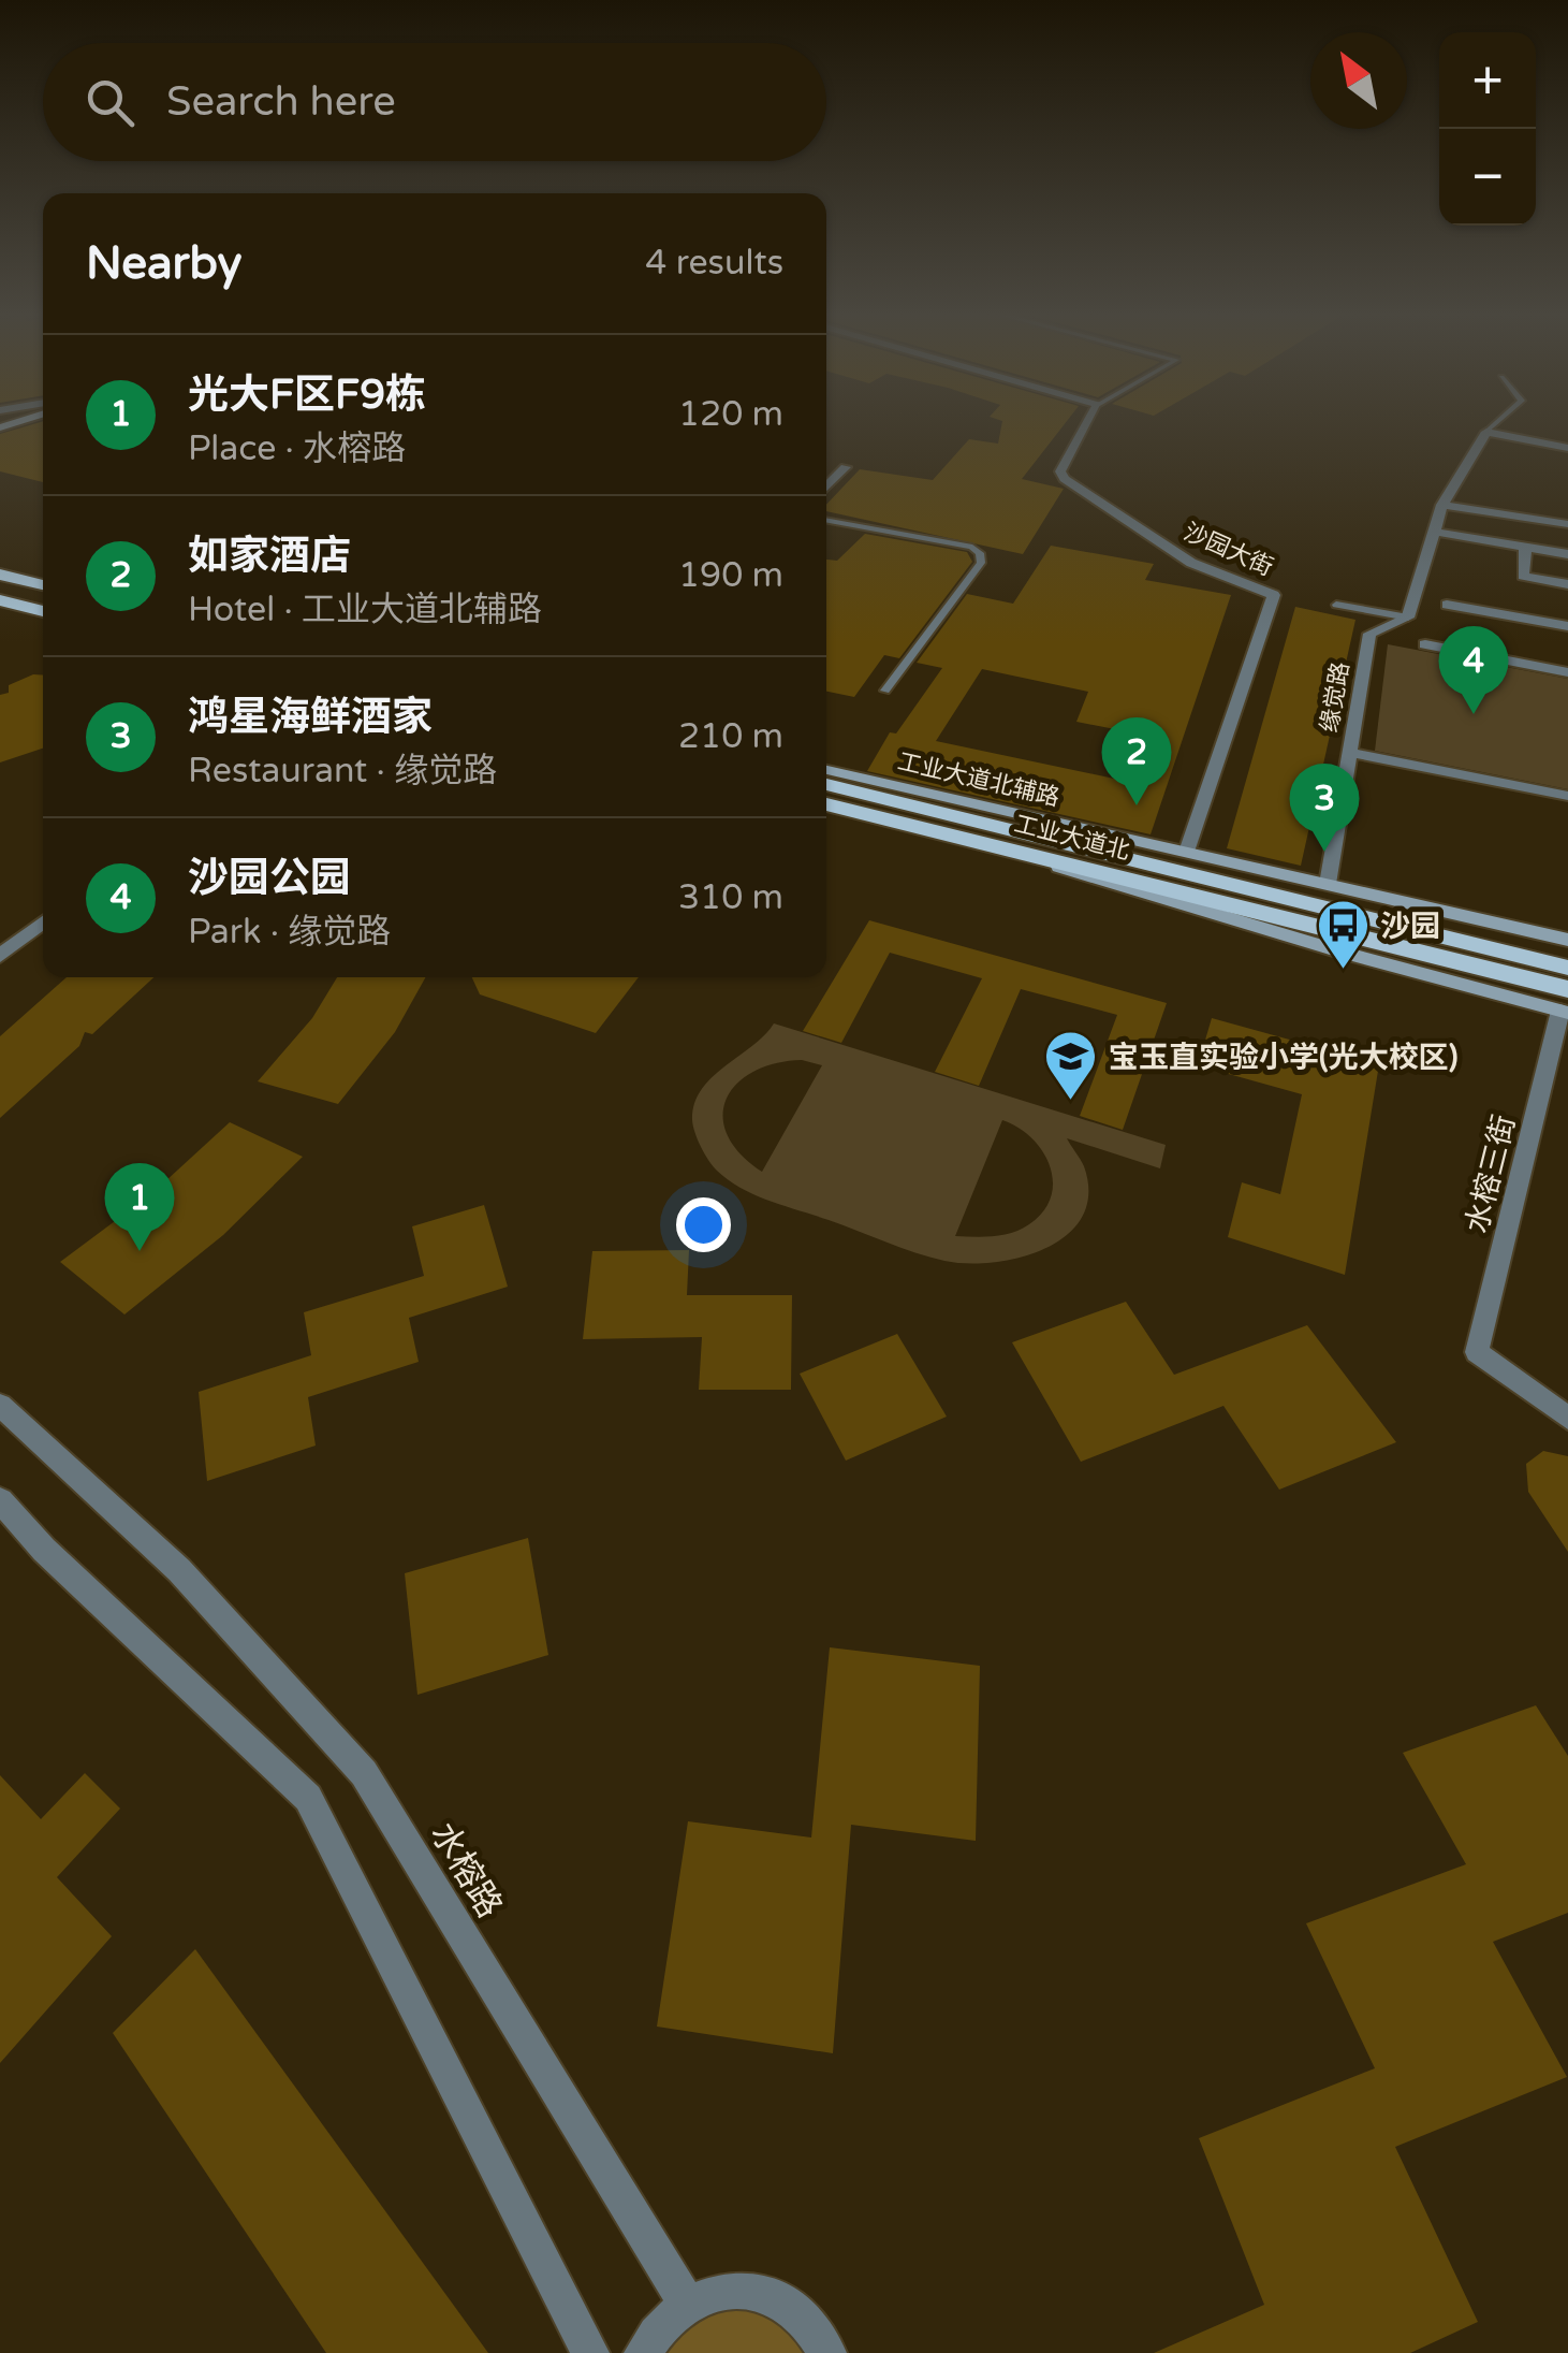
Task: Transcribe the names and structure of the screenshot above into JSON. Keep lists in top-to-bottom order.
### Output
{
  "streets": {
    "main road": ["工业大道北辅路", "工业大道北"],
    "street": [
      "沙园大街",
      "缘觉路",
      "水榕三街",
      "水榕路"
    ]
  },
  "crossings": [
    ["沙园大街", "工业大道北辅路"],
    ["缘觉路", "工业大道北辅路"],
    ["工业大道北", "水榕三街"]
  ],
  "places": {
    "bus stop": ["沙园"],
    "school or university": ["宝玉直实验小学(光大校区)"]
  },
  "north": "top left",
  "page": {
    "map_buttons": ["+", "−"],
    "search": "Search here",
    "heading": ["Nearby", "4 results"],
    "list": [
      {
        "mark": "1",
        "name": "光大F区F9栋",
        "note": "Place · 水榕路",
        "value": "120 m"
      },
      {
        "mark": "2",
        "name": "如家酒店",
        "note": "Hotel · 工业大道北辅路",
        "value": "190 m"
      },
      {
        "mark": "3",
        "name": "鸿星海鲜酒家",
        "note": "Restaurant · 缘觉路",
        "value": "210 m"
      },
      {
        "mark": "4",
        "name": "沙园公园",
        "note": "Park · 缘觉路",
        "value": "310 m"
      }
    ],
    "pins": [
      "4",
      "2",
      "3",
      "1"
    ]
  }
}
